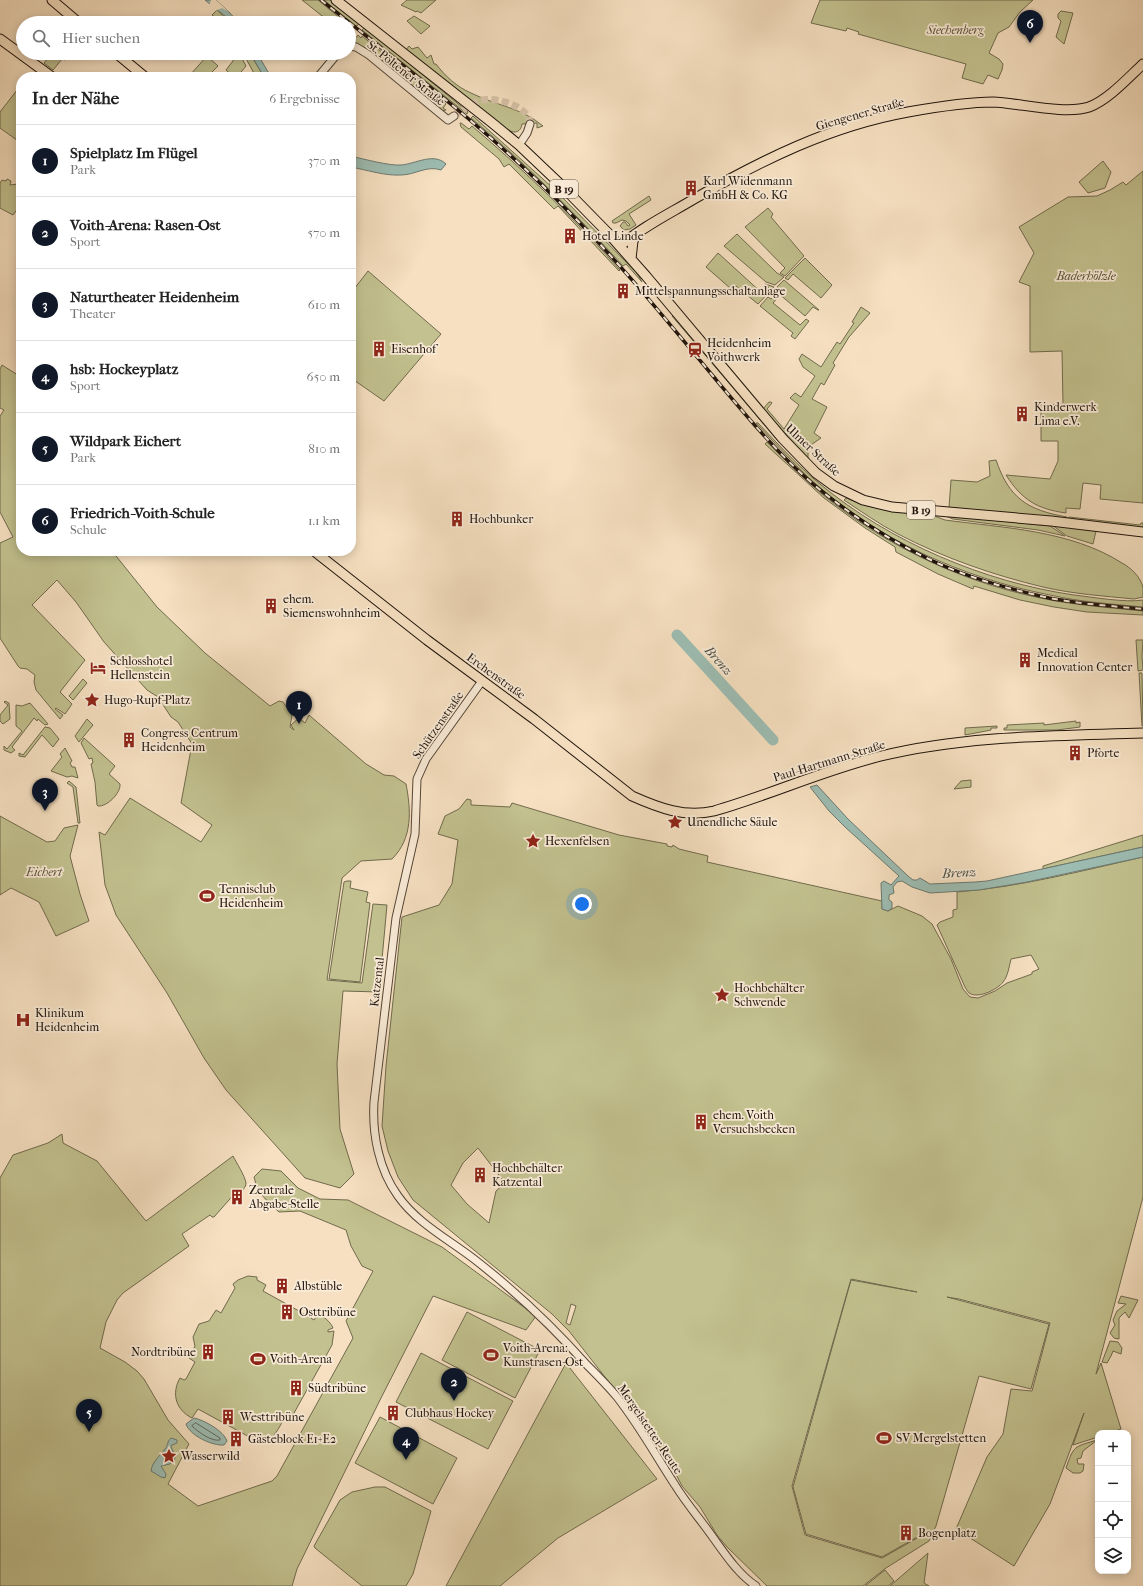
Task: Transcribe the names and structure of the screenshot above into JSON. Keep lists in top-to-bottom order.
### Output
{
  "streets": {
    "main road": [
      "Giengener Straße",
      "B 19",
      "Ulmer Straße",
      "Erchenstraße",
      "Paul-Hartmann-Straße"
    ],
    "street": [
      "St. Pöltener Straße",
      "Schützenstraße",
      "Katzental",
      "Mergelstetter Reute"
    ]
  },
  "crossings": [
    ["Giengener Straße", "B 19"],
    ["Giengener Straße", "Ulmer Straße"],
    ["B 19", "Ulmer Straße"],
    ["Erchenstraße", "Schützenstraße"],
    ["Erchenstraße", "Paul-Hartmann-Straße"],
    ["Schützenstraße", "Katzental"],
    ["Katzental", "Mergelstetter Reute"]
  ],
  "water": ["Brenz"],
  "parks": ["Siechenberg", "Baderhölzle", "Eichert"],
  "places": {
    "building": [
      "Karl Widenmann GmbH & Co. KG",
      "Hotel Linde",
      "Mittelspannungsschaltanlage",
      "Eisenhof",
      "Kinderwerk Lima e.V.",
      "Hochbunker",
      "ehem. Siemenswohnheim",
      "Medical Innovation Center",
      "Congress Centrum Heidenheim",
      "Pforte",
      "ehem. Voith Versuchsbecken",
      "Hochbehälter Katzental",
      "Zentrale Abgabe-Stelle",
      "Albstüble",
      "Osttribüne",
      "Nordtribüne",
      "Südtribüne",
      "Clubhaus Hockey",
      "Westtribüne",
      "Gästeblock E1+E2",
      "Bogenplatz"
    ],
    "station": ["Heidenheim Voithwerk"],
    "hotel": ["Schlosshotel Hellenstein"],
    "place": [
      "Hugo-Rupf-Platz",
      "Unendliche Säule",
      "Hexenfelsen",
      "Hochbehälter Schwende",
      "Wasserwild"
    ],
    "sports": [
      "Tennisclub Heidenheim",
      "Voith-Arena: Kunstrasen-Ost",
      "Voith-Arena",
      "SV Mergelstetten"
    ],
    "hospital": ["Klinikum Heidenheim"]
  },
  "page": {
    "pins": [
      "6",
      "1",
      "3",
      "2",
      "5",
      "4"
    ],
    "search": "Hier suchen",
    "heading": ["In der Nähe", "6 Ergebnisse"],
    "list": [
      {
        "mark": "1",
        "name": "Spielplatz Im Flügel",
        "note": "Park",
        "value": "370 m"
      },
      {
        "mark": "2",
        "name": "Voith-Arena: Rasen-Ost",
        "note": "Sport",
        "value": "570 m"
      },
      {
        "mark": "3",
        "name": "Naturtheater Heidenheim",
        "note": "Theater",
        "value": "610 m"
      },
      {
        "mark": "4",
        "name": "hsb: Hockeyplatz",
        "note": "Sport",
        "value": "650 m"
      },
      {
        "mark": "5",
        "name": "Wildpark Eichert",
        "note": "Park",
        "value": "810 m"
      },
      {
        "mark": "6",
        "name": "Friedrich-Voith-Schule",
        "note": "Schule",
        "value": "1.1 km"
      }
    ],
    "map_buttons": ["+", "−"]
  }
}
